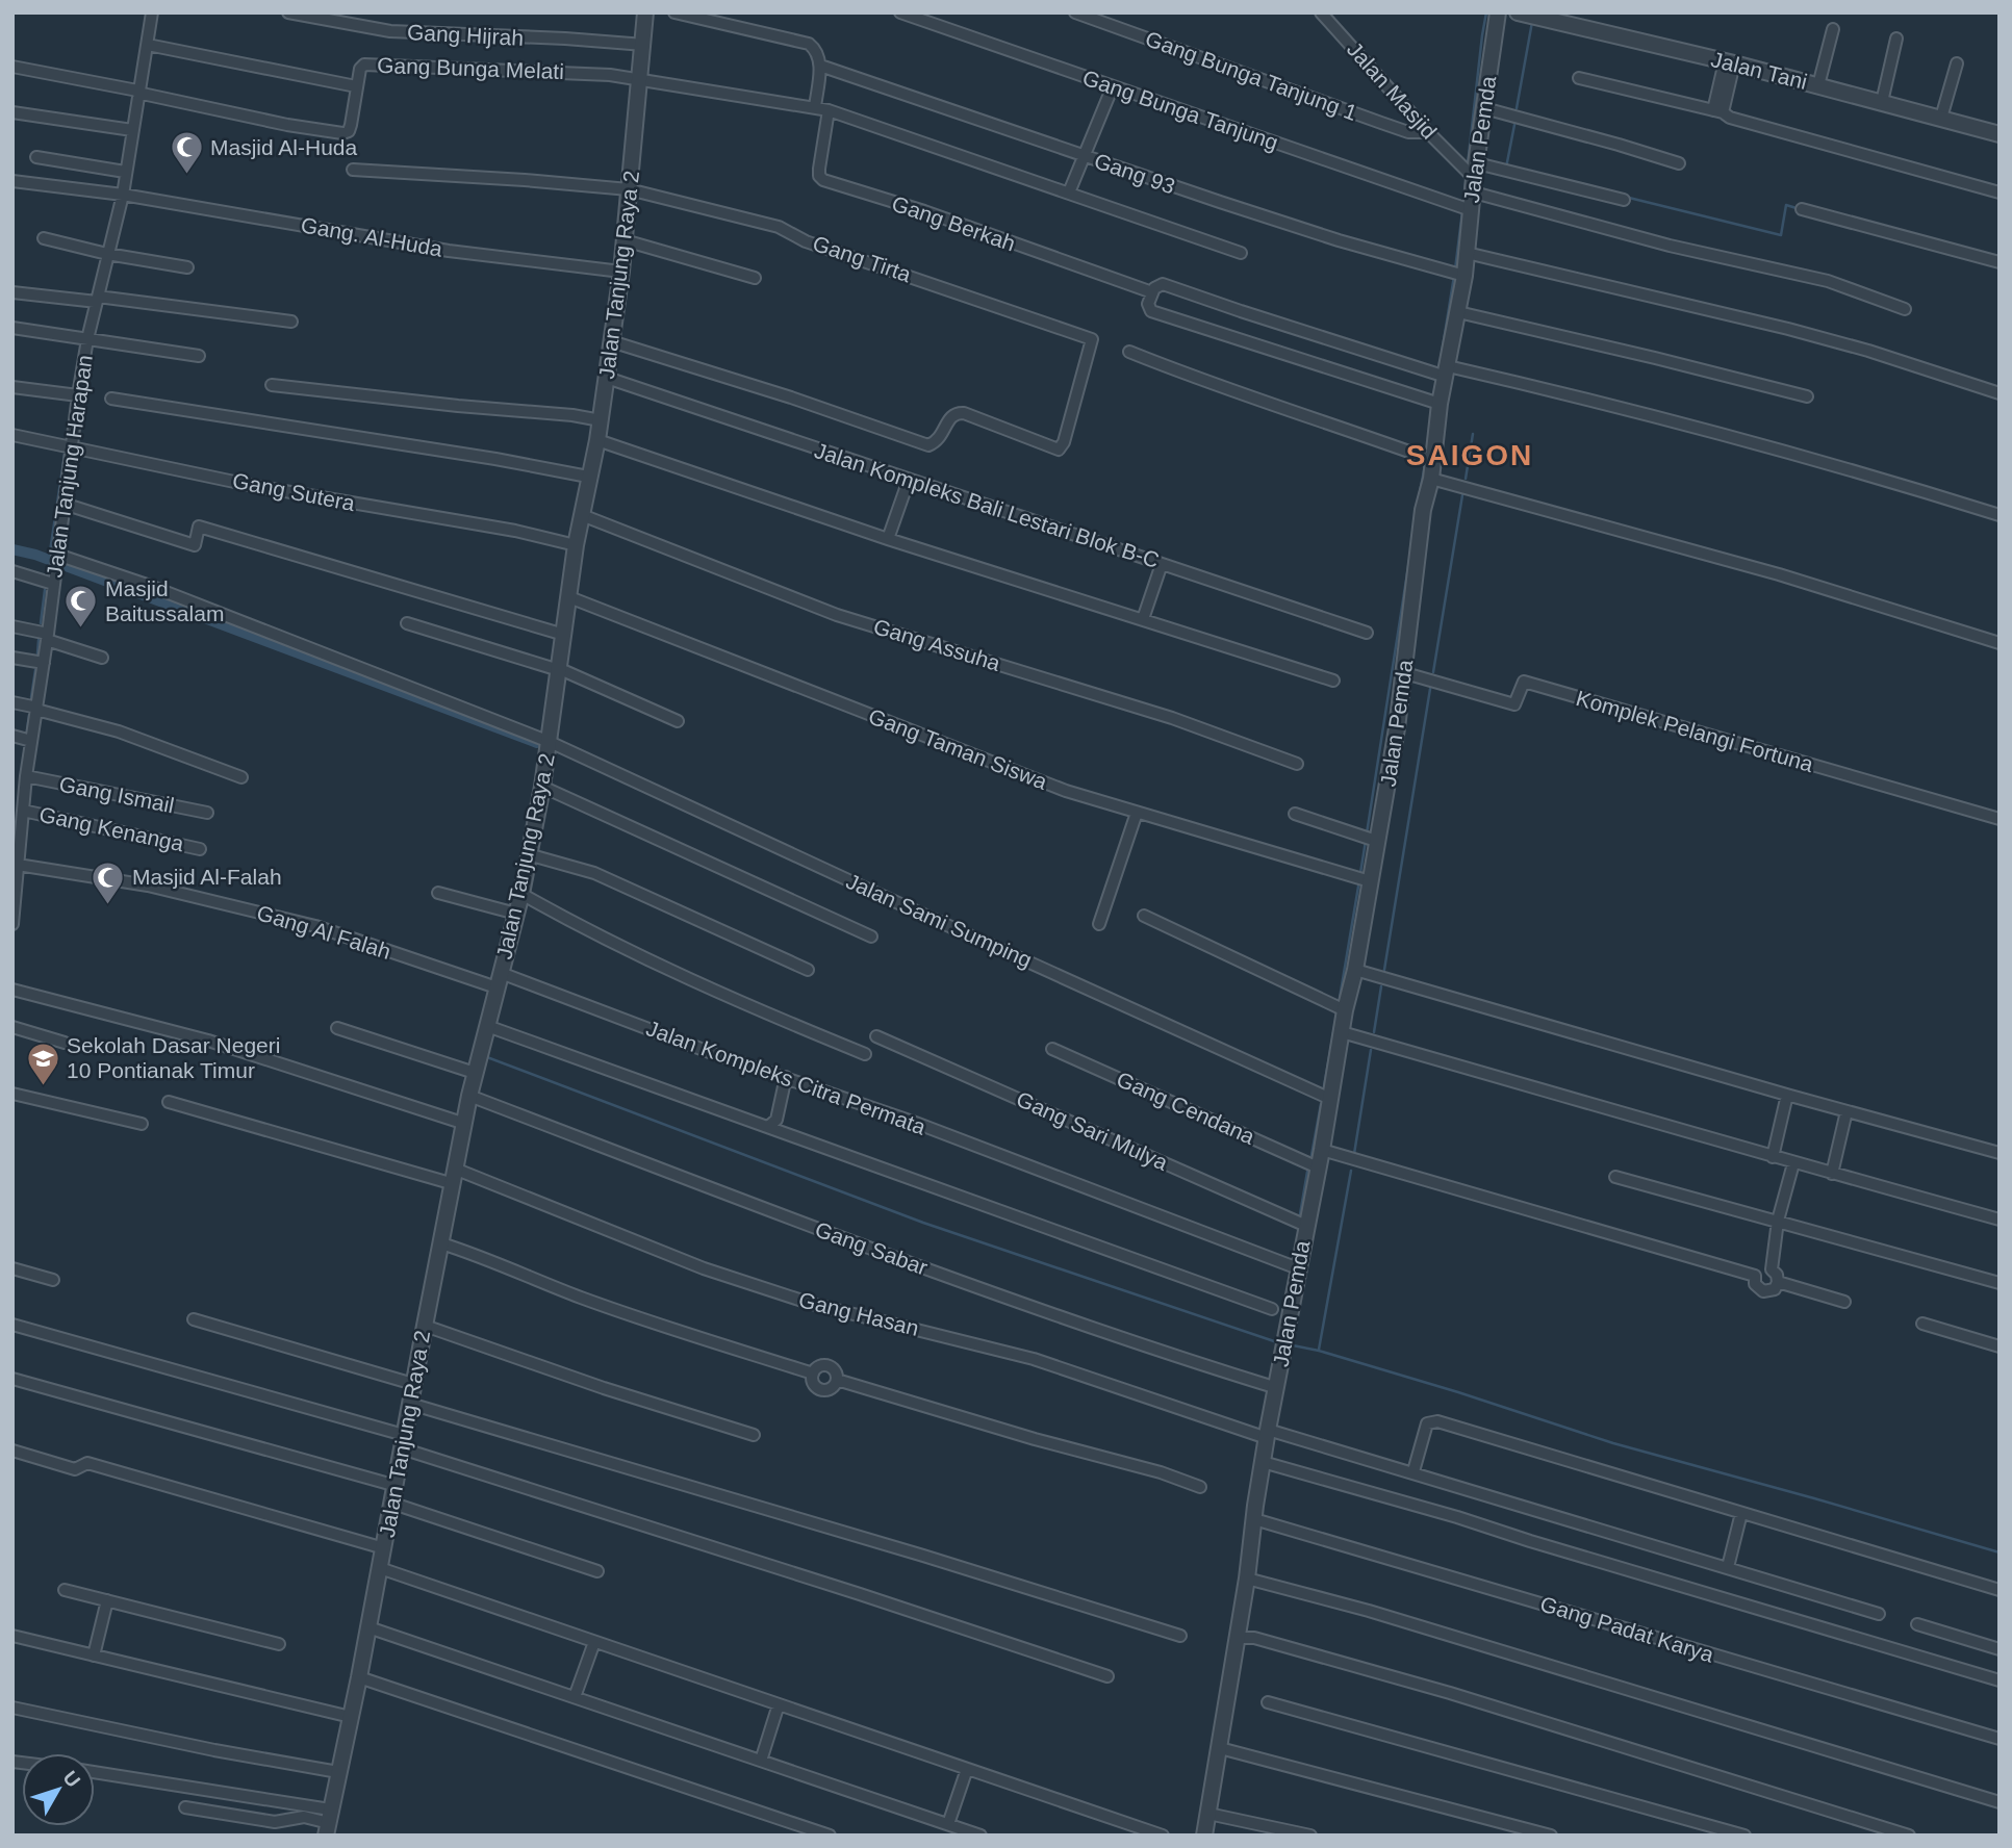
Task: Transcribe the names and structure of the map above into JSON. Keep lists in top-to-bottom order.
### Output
{
  "streets": {
    "street": [
      "Gang Hijrah",
      "Gang Bunga Melati",
      "Jalan Tani",
      "Gang Bunga Tanjung 1",
      "Jalan Masjid",
      "Gang Bunga Tanjung",
      "Jalan Pemda",
      "Gang 93",
      "Gang Berkah",
      "Gang. Al-Huda",
      "Gang Tirta",
      "Jalan Tanjung Raya 2",
      "Jalan Tanjung Harapan",
      "Gang Sutera",
      "Jalan Kompleks Bali Lestari Blok B-C",
      "Gang Assuha",
      "Komplek Pelangi Fortuna",
      "Gang Taman Siswa",
      "Gang Ismail",
      "Gang Kenanga",
      "Jalan Sami Sumping",
      "Gang Al Falah",
      "Jalan Kompleks Citra Permata",
      "Gang Cendana",
      "Gang Sari Mulya",
      "Gang Sabar",
      "Gang Hasan",
      "Gang Padat Karya"
    ]
  },
  "crossings": [
    ["Gang Hijrah", "Jalan Tanjung Raya 2"],
    ["Gang Bunga Melati", "Jalan Tanjung Raya 2"],
    ["Gang Bunga Melati", "Jalan Tanjung Harapan"],
    ["Gang Bunga Tanjung 1", "Jalan Masjid"],
    ["Jalan Masjid", "Jalan Pemda"],
    ["Gang Bunga Tanjung", "Jalan Pemda"],
    ["Jalan Pemda", "Gang 93"],
    ["Jalan Pemda", "Gang Berkah"],
    ["Jalan Pemda", "Komplek Pelangi Fortuna"],
    ["Jalan Pemda", "Gang Taman Siswa"],
    ["Jalan Pemda", "Jalan Sami Sumping"],
    ["Jalan Pemda", "Jalan Kompleks Citra Permata"],
    ["Jalan Pemda", "Gang Cendana"],
    ["Jalan Pemda", "Gang Sari Mulya"],
    ["Jalan Pemda", "Gang Sabar"],
    ["Jalan Pemda", "Gang Hasan"],
    ["Jalan Pemda", "Gang Padat Karya"],
    ["Gang. Al-Huda", "Jalan Tanjung Raya 2"],
    ["Gang. Al-Huda", "Jalan Tanjung Harapan"],
    ["Gang Tirta", "Jalan Tanjung Raya 2"],
    ["Jalan Tanjung Raya 2", "Gang Sutera"],
    ["Jalan Tanjung Raya 2", "Jalan Kompleks Bali Lestari Blok B-C"],
    ["Jalan Tanjung Raya 2", "Gang Assuha"],
    ["Jalan Tanjung Raya 2", "Gang Taman Siswa"],
    ["Jalan Tanjung Raya 2", "Jalan Sami Sumping"],
    ["Jalan Tanjung Raya 2", "Gang Al Falah"],
    ["Jalan Tanjung Raya 2", "Jalan Kompleks Citra Permata"],
    ["Jalan Tanjung Raya 2", "Gang Sabar"],
    ["Jalan Tanjung Raya 2", "Gang Hasan"],
    ["Jalan Tanjung Harapan", "Gang Sutera"],
    ["Jalan Tanjung Harapan", "Gang Ismail"],
    ["Jalan Tanjung Harapan", "Gang Kenanga"],
    ["Jalan Tanjung Harapan", "Jalan Sami Sumping"],
    ["Jalan Tanjung Harapan", "Gang Al Falah"],
    ["Gang Al Falah", "Jalan Kompleks Citra Permata"]
  ],
  "districts": ["SAIGON"],
  "places": {
    "mosque": ["Masjid Al-Huda", "Masjid Baitussalam", "Masjid Al-Falah"],
    "school or university": ["Sekolah Dasar Negeri 10 Pontianak Timur"]
  },
  "north": "top right"
}
